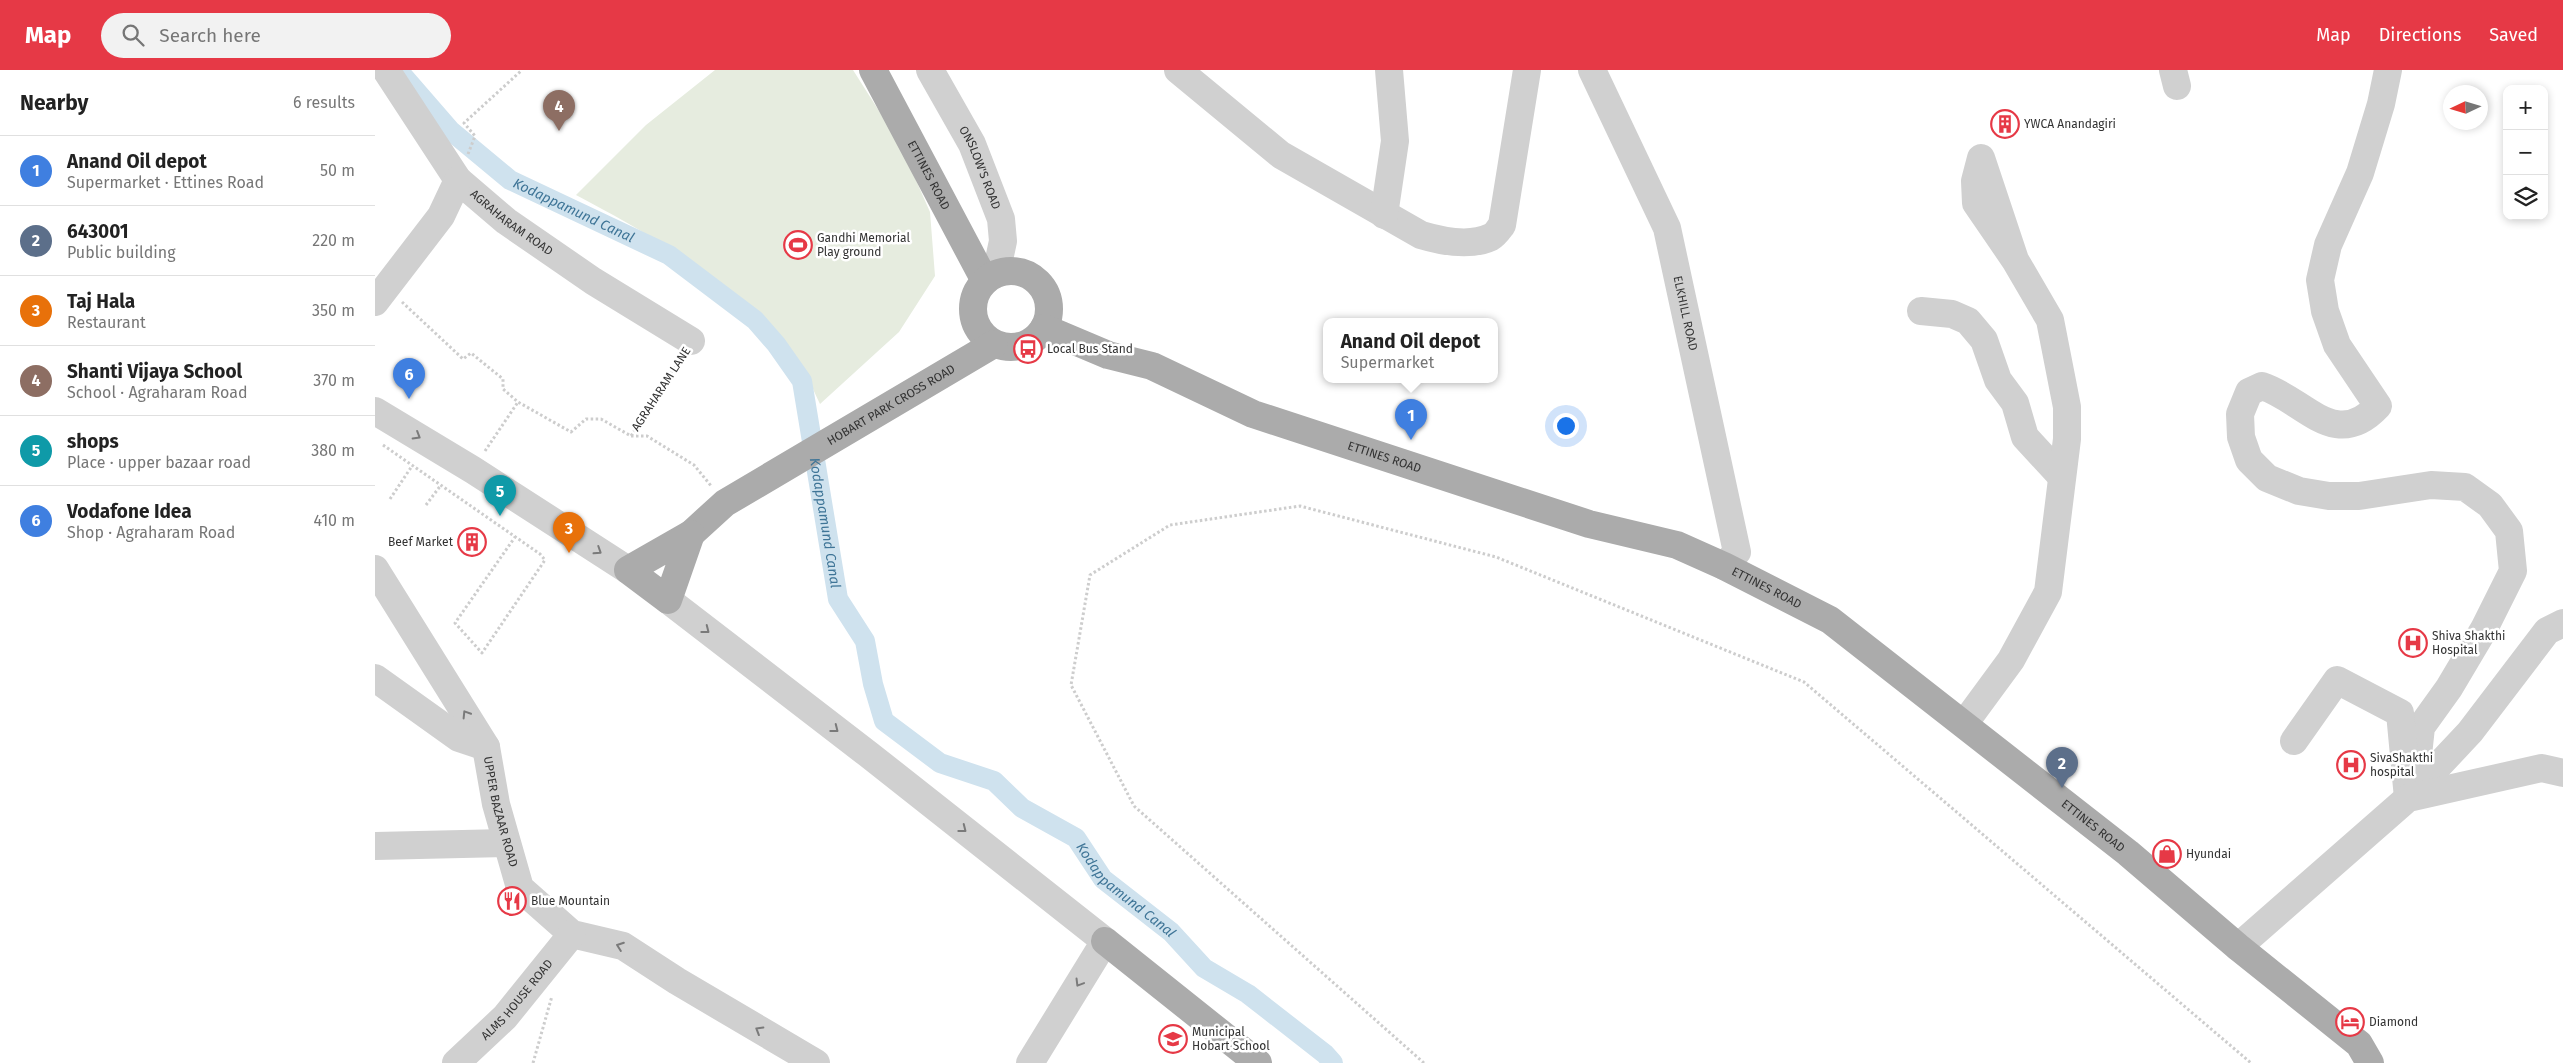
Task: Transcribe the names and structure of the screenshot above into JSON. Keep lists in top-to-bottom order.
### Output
{
  "streets": {
    "main road": ["ETTINES ROAD", "HOBART PARK CROSS ROAD"],
    "street": [
      "ONSLOW'S ROAD",
      "AGRAHARAM ROAD",
      "ELKHILL ROAD",
      "UPPER BAZAAR ROAD",
      "ALMS HOUSE ROAD"
    ],
    "path": ["AGRAHARAM LANE"]
  },
  "crossings": [
    ["ONSLOW'S ROAD", "ETTINES ROAD"],
    ["ONSLOW'S ROAD", "HOBART PARK CROSS ROAD"],
    ["ETTINES ROAD", "ELKHILL ROAD"],
    ["ETTINES ROAD", "HOBART PARK CROSS ROAD"],
    ["AGRAHARAM ROAD", "AGRAHARAM LANE"],
    ["AGRAHARAM LANE", "HOBART PARK CROSS ROAD"],
    ["UPPER BAZAAR ROAD", "ALMS HOUSE ROAD"]
  ],
  "water": ["Kodappamund Canal"],
  "places": {
    "building": ["YWCA Anandagiri", "Beef Market"],
    "sports": ["Gandhi Memorial Play ground"],
    "bus stop": ["Local Bus Stand"],
    "hospital": ["Shiva Shakthi Hospital", "SivaShakthi hospital"],
    "shop": ["Hyundai"],
    "restaurant": ["Blue Mountain"],
    "hotel": ["Diamond"],
    "school or university": ["Municipal Hobart School"]
  },
  "north": "left",
  "page": {
    "header": "Map",
    "search": "Search here",
    "nav": ["Map", "Directions", "Saved"],
    "heading": ["Nearby", "6 results"],
    "map_buttons": ["+", "−"],
    "pins": [
      "4",
      "6",
      "1",
      "5",
      "3",
      "2"
    ],
    "list": [
      {
        "mark": "1",
        "name": "Anand Oil depot",
        "note": "Supermarket · Ettines Road",
        "value": "50 m"
      },
      {
        "mark": "2",
        "name": "643001",
        "note": "Public building",
        "value": "220 m"
      },
      {
        "mark": "3",
        "name": "Taj Hala",
        "note": "Restaurant",
        "value": "350 m"
      },
      {
        "mark": "4",
        "name": "Shanti Vijaya School",
        "note": "School · Agraharam Road",
        "value": "370 m"
      },
      {
        "mark": "5",
        "name": "shops",
        "note": "Place · upper bazaar road",
        "value": "380 m"
      },
      {
        "mark": "6",
        "name": "Vodafone Idea",
        "note": "Shop · Agraharam Road",
        "value": "410 m"
      }
    ],
    "popup": ["Anand Oil depot", "Supermarket"]
  }
}
